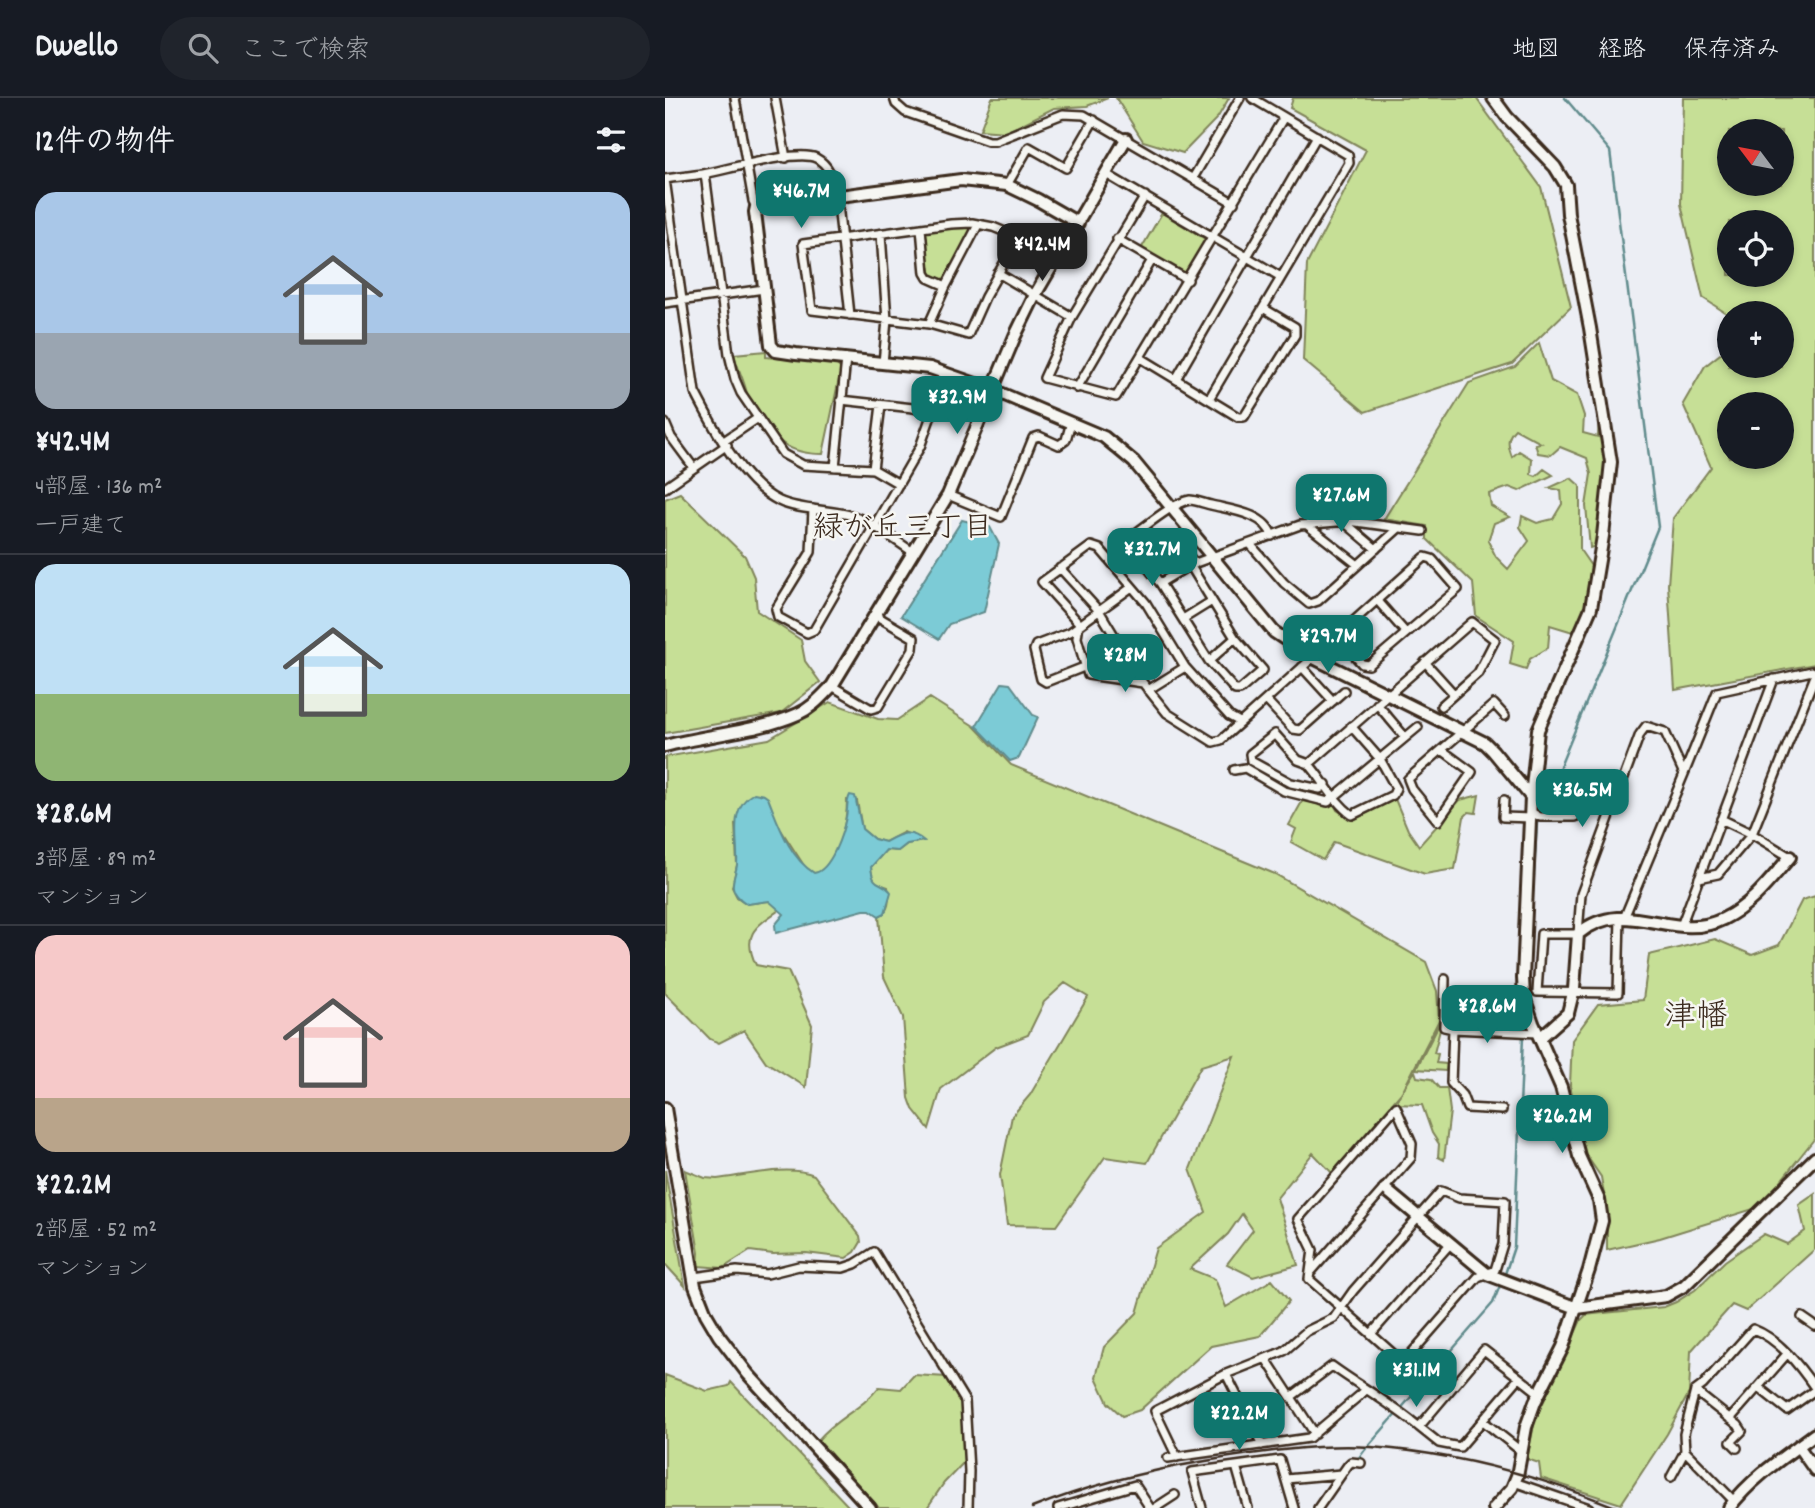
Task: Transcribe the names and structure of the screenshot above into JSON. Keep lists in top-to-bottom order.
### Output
{
  "districts": ["緑が丘三丁目", "津幡"],
  "north": "top left",
  "page": {
    "header": "Dwello",
    "search": "ここで検索",
    "nav": ["地図", "経路", "保存済み"],
    "heading": "12件の物件",
    "map_buttons": ["+", "−"],
    "price": [
      "¥46.7M",
      "¥42.4M",
      "¥32.9M",
      "¥27.6M",
      "¥32.7M",
      "¥29.7M",
      "¥28M",
      "¥36.5M",
      "¥28.6M",
      "¥26.2M",
      "¥31.1M",
      "¥22.2M"
    ],
    "list": [
      {
        "name": "¥42.4M",
        "note": "4部屋 · 136 m² · 一戸建て"
      },
      {
        "name": "¥28.6M",
        "note": "3部屋 · 89 m² · マンション"
      },
      {
        "name": "¥22.2M",
        "note": "2部屋 · 52 m² · マンション"
      }
    ]
  }
}
